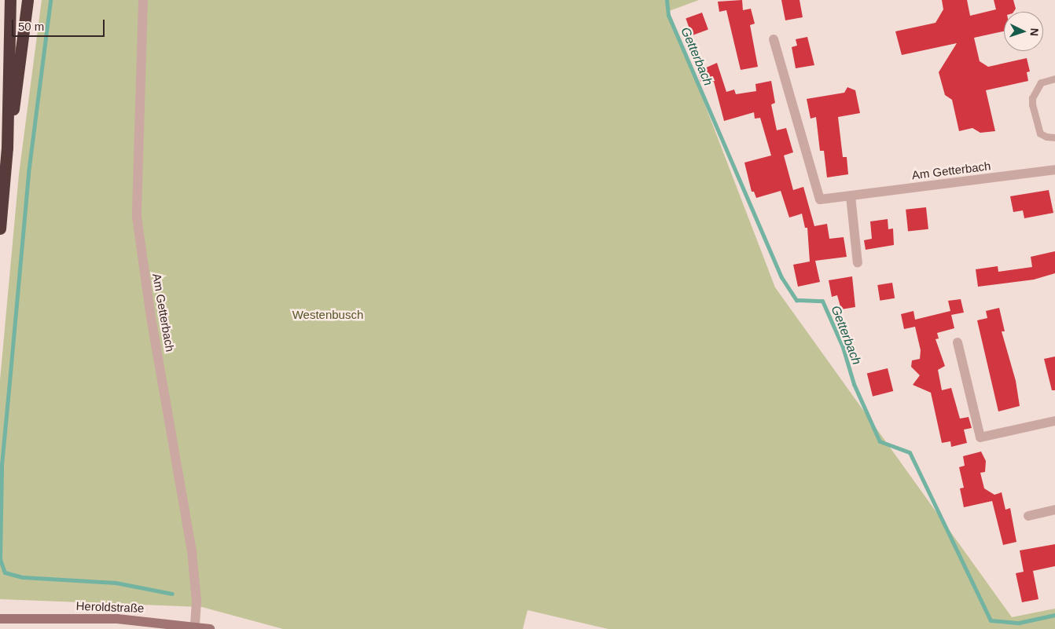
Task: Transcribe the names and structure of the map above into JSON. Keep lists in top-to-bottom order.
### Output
{
  "streets": {
    "main road": ["Heroldstraße"],
    "street": ["Am Getterbach"]
  },
  "crossings": [
    ["Am Getterbach", "Heroldstraße"]
  ],
  "water": ["Getterbach"],
  "parks": ["Westenbusch"],
  "scale_bar": "50 m",
  "north": "right"
}
